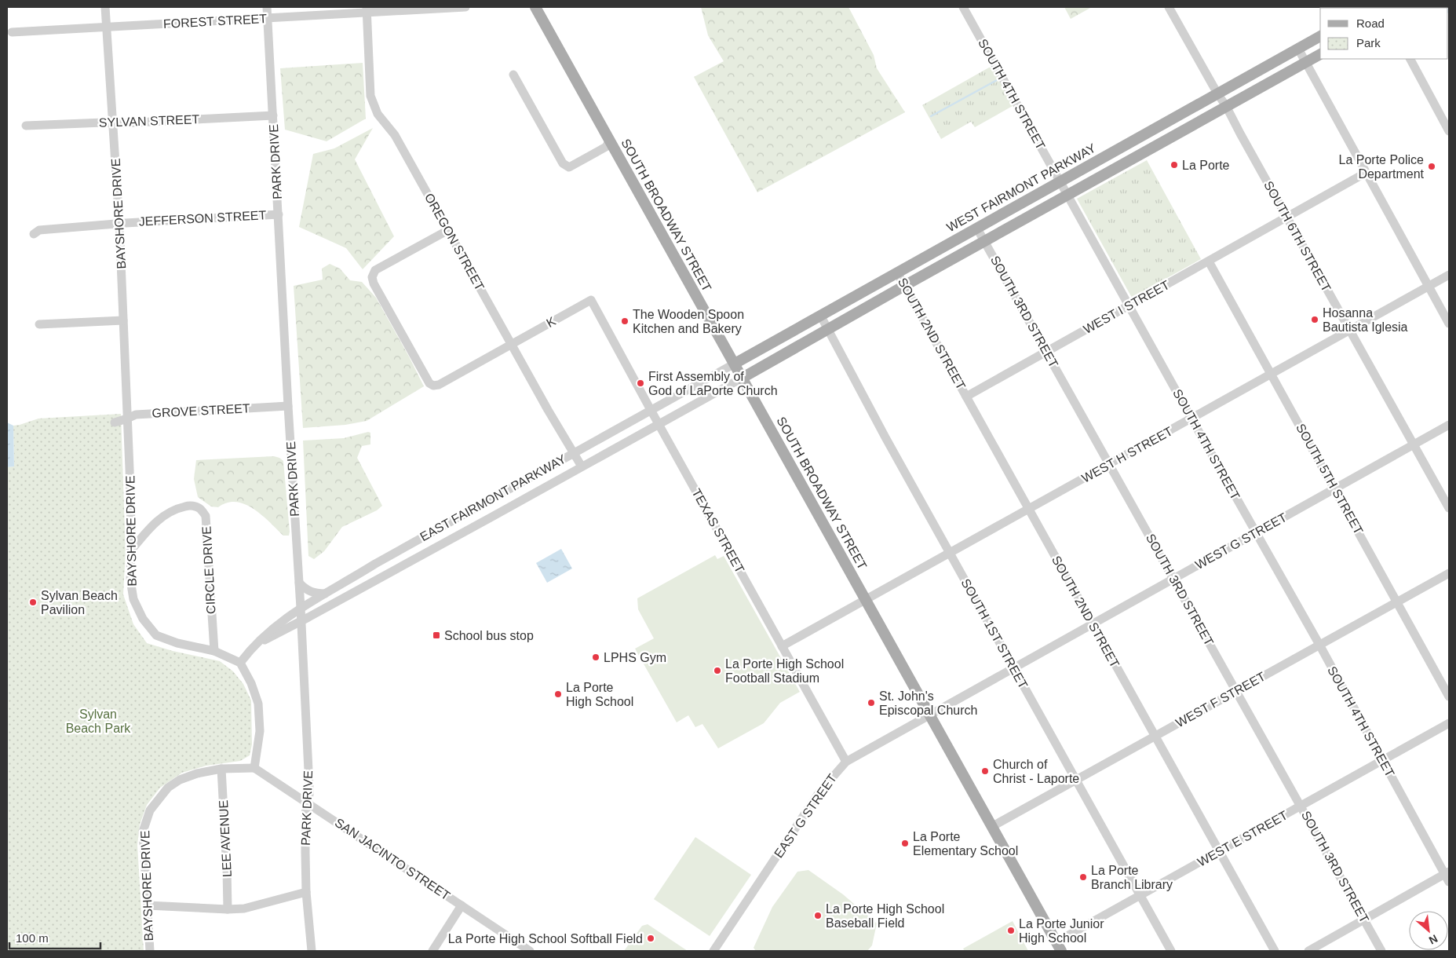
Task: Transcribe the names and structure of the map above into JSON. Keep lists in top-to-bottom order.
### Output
{
  "streets": {
    "main road": ["WEST FAIRMONT PARKWAY", "SOUTH BROADWAY STREET"],
    "street": [
      "FOREST STREET",
      "SOUTH 4TH STREET",
      "SYLVAN STREET",
      "PARK DRIVE",
      "BAYSHORE DRIVE",
      "JEFFERSON STREET",
      "SOUTH 6TH STREET",
      "OREGON STREET",
      "WEST I STREET",
      "SOUTH 3RD STREET",
      "K",
      "SOUTH 2ND STREET",
      "GROVE STREET",
      "WEST H STREET",
      "SOUTH 5TH STREET",
      "EAST FAIRMONT PARKWAY",
      "TEXAS STREET",
      "WEST G STREET",
      "CIRCLE DRIVE",
      "SOUTH 1ST STREET",
      "WEST F STREET",
      "EAST G STREET",
      "LEE AVENUE",
      "WEST E STREET",
      "SAN JACINTO STREET"
    ]
  },
  "crossings": [
    ["FOREST STREET", "PARK DRIVE"],
    ["FOREST STREET", "BAYSHORE DRIVE"],
    ["FOREST STREET", "OREGON STREET"],
    ["SOUTH 4TH STREET", "WEST FAIRMONT PARKWAY"],
    ["SOUTH 4TH STREET", "WEST I STREET"],
    ["SOUTH 4TH STREET", "WEST H STREET"],
    ["SOUTH 4TH STREET", "WEST G STREET"],
    ["SOUTH 4TH STREET", "WEST F STREET"],
    ["SOUTH 4TH STREET", "WEST E STREET"],
    ["SYLVAN STREET", "PARK DRIVE"],
    ["SYLVAN STREET", "BAYSHORE DRIVE"],
    ["PARK DRIVE", "JEFFERSON STREET"],
    ["PARK DRIVE", "GROVE STREET"],
    ["PARK DRIVE", "EAST FAIRMONT PARKWAY"],
    ["PARK DRIVE", "SAN JACINTO STREET"],
    ["WEST FAIRMONT PARKWAY", "SOUTH BROADWAY STREET"],
    ["WEST FAIRMONT PARKWAY", "SOUTH 6TH STREET"],
    ["WEST FAIRMONT PARKWAY", "SOUTH 3RD STREET"],
    ["WEST FAIRMONT PARKWAY", "SOUTH 2ND STREET"],
    ["WEST FAIRMONT PARKWAY", "EAST FAIRMONT PARKWAY"],
    ["WEST FAIRMONT PARKWAY", "SOUTH 1ST STREET"],
    ["BAYSHORE DRIVE", "JEFFERSON STREET"],
    ["BAYSHORE DRIVE", "GROVE STREET"],
    ["BAYSHORE DRIVE", "EAST FAIRMONT PARKWAY"],
    ["BAYSHORE DRIVE", "CIRCLE DRIVE"],
    ["BAYSHORE DRIVE", "LEE AVENUE"],
    ["BAYSHORE DRIVE", "SAN JACINTO STREET"],
    ["SOUTH BROADWAY STREET", "WEST H STREET"],
    ["SOUTH BROADWAY STREET", "EAST FAIRMONT PARKWAY"],
    ["SOUTH BROADWAY STREET", "WEST G STREET"],
    ["SOUTH BROADWAY STREET", "WEST F STREET"],
    ["SOUTH BROADWAY STREET", "EAST G STREET"],
    ["SOUTH BROADWAY STREET", "WEST E STREET"],
    ["SOUTH 6TH STREET", "WEST I STREET"],
    ["SOUTH 6TH STREET", "WEST H STREET"],
    ["SOUTH 6TH STREET", "WEST G STREET"],
    ["OREGON STREET", "K"],
    ["OREGON STREET", "EAST FAIRMONT PARKWAY"],
    ["WEST I STREET", "SOUTH 3RD STREET"],
    ["WEST I STREET", "SOUTH 2ND STREET"],
    ["WEST I STREET", "SOUTH 5TH STREET"],
    ["SOUTH 3RD STREET", "WEST H STREET"],
    ["SOUTH 3RD STREET", "WEST G STREET"],
    ["SOUTH 3RD STREET", "WEST F STREET"],
    ["SOUTH 3RD STREET", "WEST E STREET"],
    ["K", "TEXAS STREET"],
    ["SOUTH 2ND STREET", "WEST H STREET"],
    ["SOUTH 2ND STREET", "WEST G STREET"],
    ["SOUTH 2ND STREET", "WEST F STREET"],
    ["SOUTH 2ND STREET", "WEST E STREET"],
    ["WEST H STREET", "SOUTH 5TH STREET"],
    ["WEST H STREET", "TEXAS STREET"],
    ["WEST H STREET", "SOUTH 1ST STREET"],
    ["SOUTH 5TH STREET", "WEST G STREET"],
    ["SOUTH 5TH STREET", "WEST F STREET"],
    ["EAST FAIRMONT PARKWAY", "TEXAS STREET"],
    ["TEXAS STREET", "EAST G STREET"],
    ["WEST G STREET", "SOUTH 1ST STREET"],
    ["WEST G STREET", "EAST G STREET"],
    ["SOUTH 1ST STREET", "WEST F STREET"],
    ["SOUTH 1ST STREET", "WEST E STREET"]
  ],
  "parks": ["Sylvan Beach Park"],
  "places": {
    "other": [
      "La Porte",
      "La Porte Police Department",
      "Hosanna Bautista Iglesia",
      "The Wooden Spoon Kitchen and Bakery",
      "First Assembly of God of LaPorte Church",
      "Sylvan Beach Pavilion",
      "LPHS Gym",
      "La Porte High School Football Stadium",
      "La Porte High School",
      "St. John's Episcopal Church",
      "Church of Christ - Laporte",
      "La Porte Elementary School",
      "La Porte Branch Library",
      "La Porte High School Baseball Field",
      "La Porte Junior High School",
      "La Porte High School Softball Field"
    ],
    "transit": ["School bus stop"]
  },
  "legend": ["Road", "Park"],
  "scale_bar": "100 m",
  "north": "bottom right"
}
